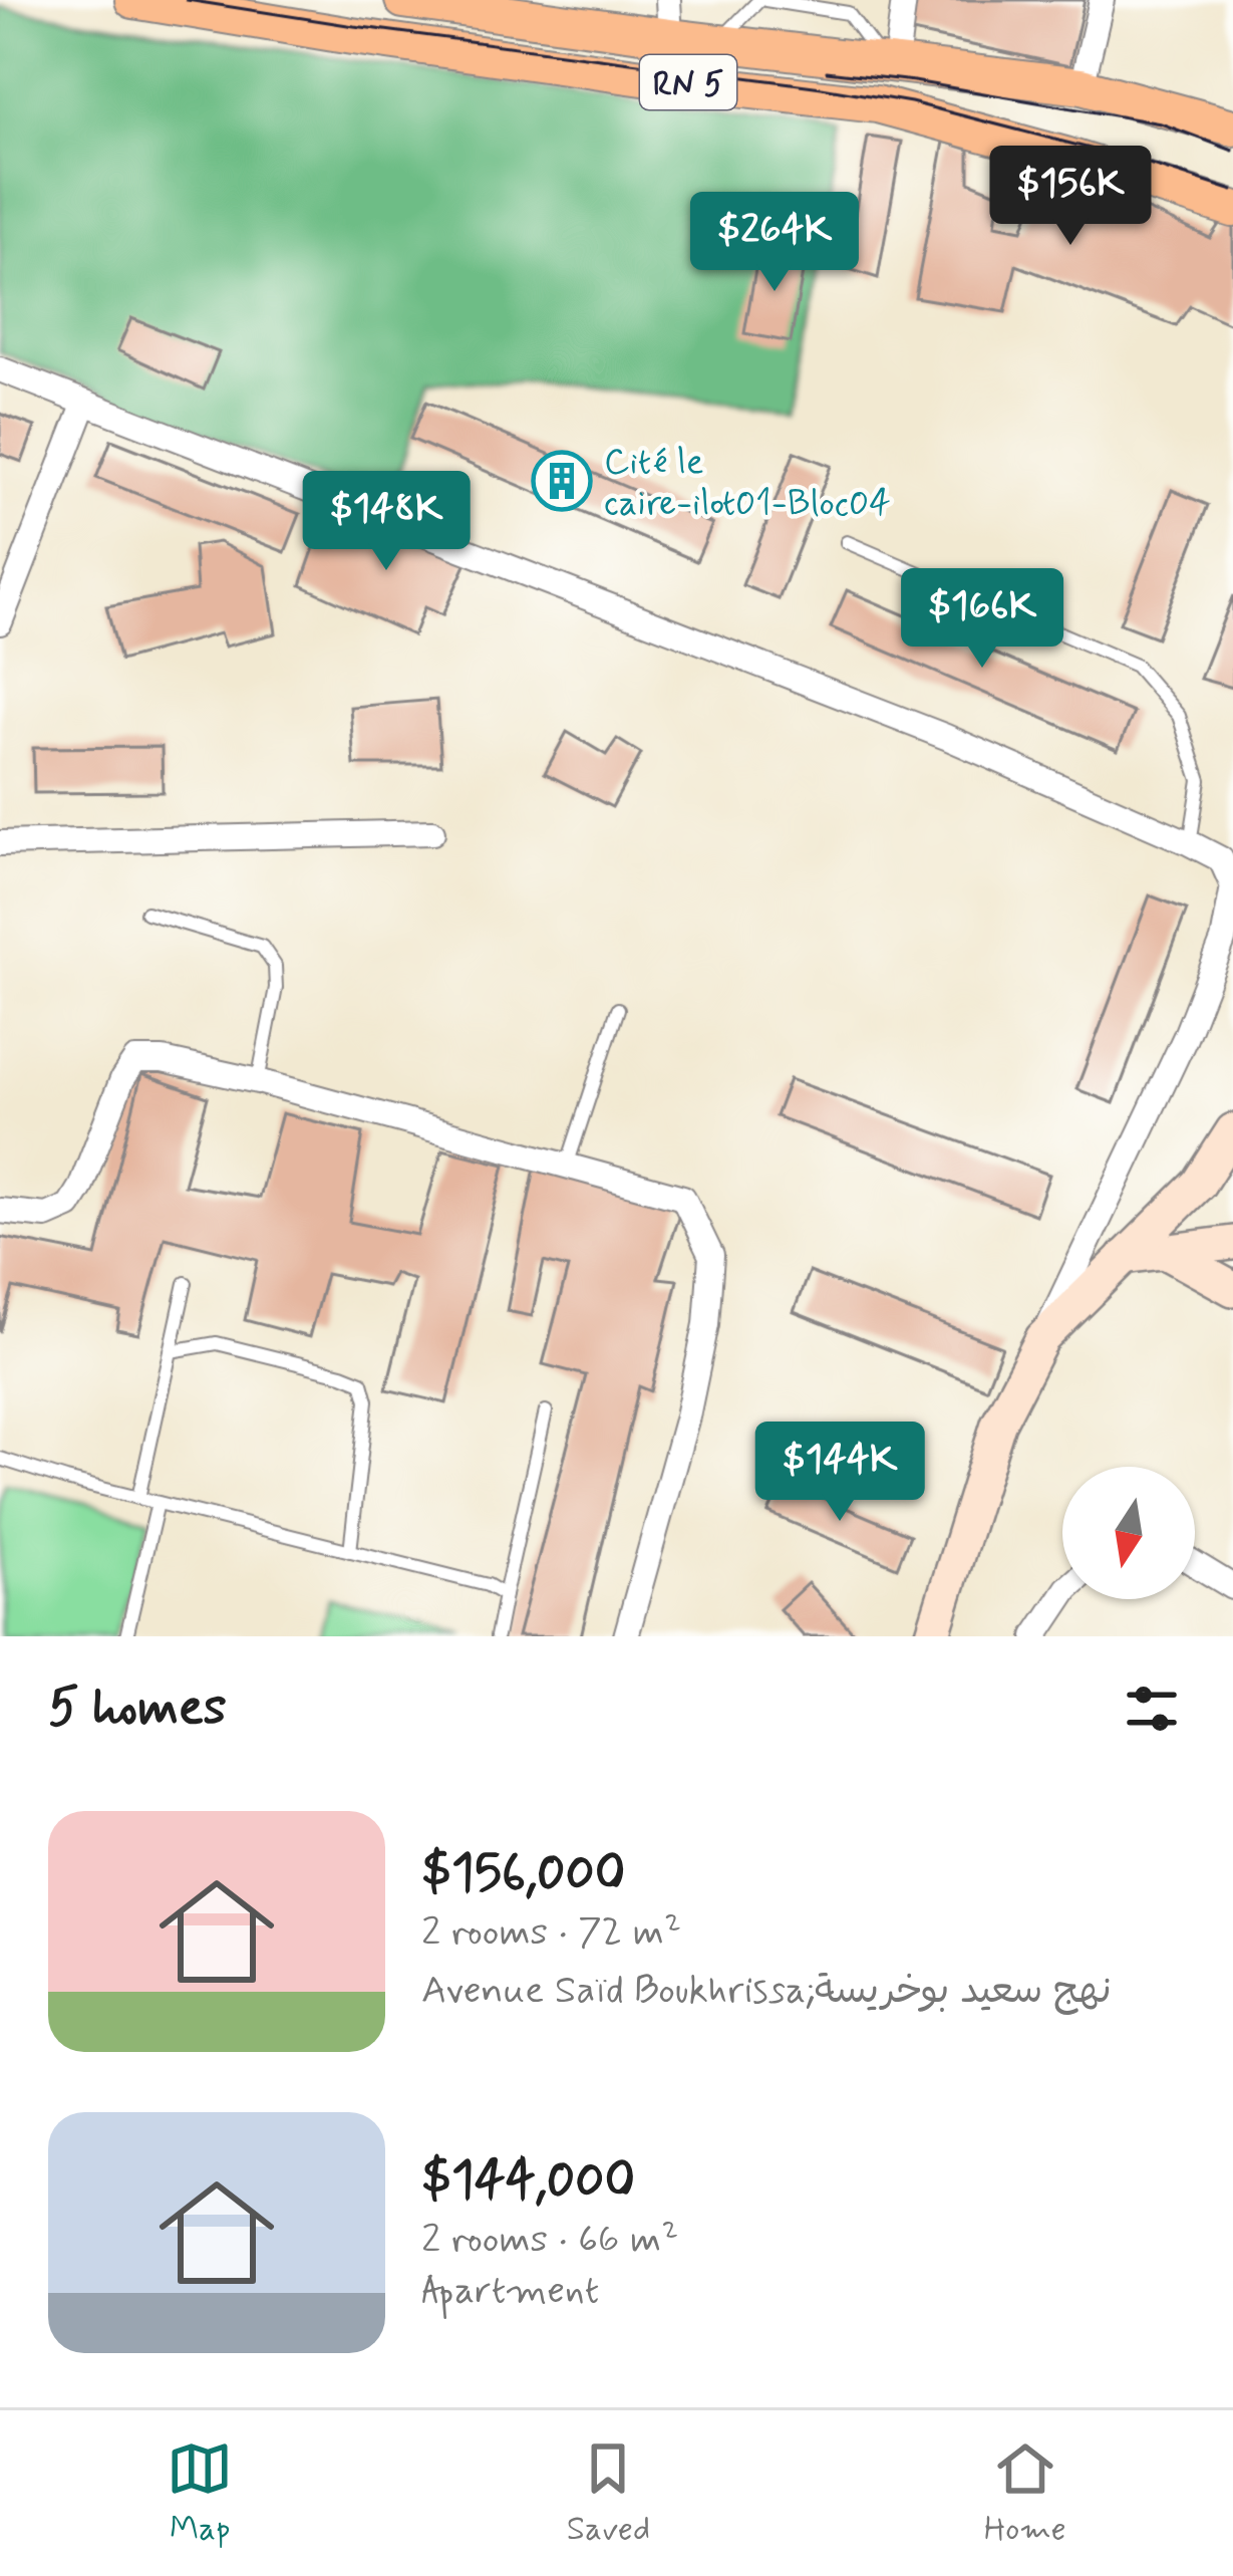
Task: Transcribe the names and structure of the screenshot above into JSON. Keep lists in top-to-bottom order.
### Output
{
  "streets": {
    "main road": ["RN 5"]
  },
  "places": {
    "building": ["Cité le caire-ilot01-Bloc04"]
  },
  "north": "bottom",
  "page": {
    "price": [
      "$156K",
      "$264K",
      "$148K",
      "$166K",
      "$144K"
    ],
    "heading": "5 homes",
    "list": [
      {
        "name": "$156,000",
        "note": "2 rooms · 72 m² · Avenue Saïd Boukhrissa;نهج سعيد بوخريسة"
      },
      {
        "name": "$144,000",
        "note": "2 rooms · 66 m² · Apartment"
      }
    ],
    "tabs": ["Map", "Saved", "Home"]
  }
}
